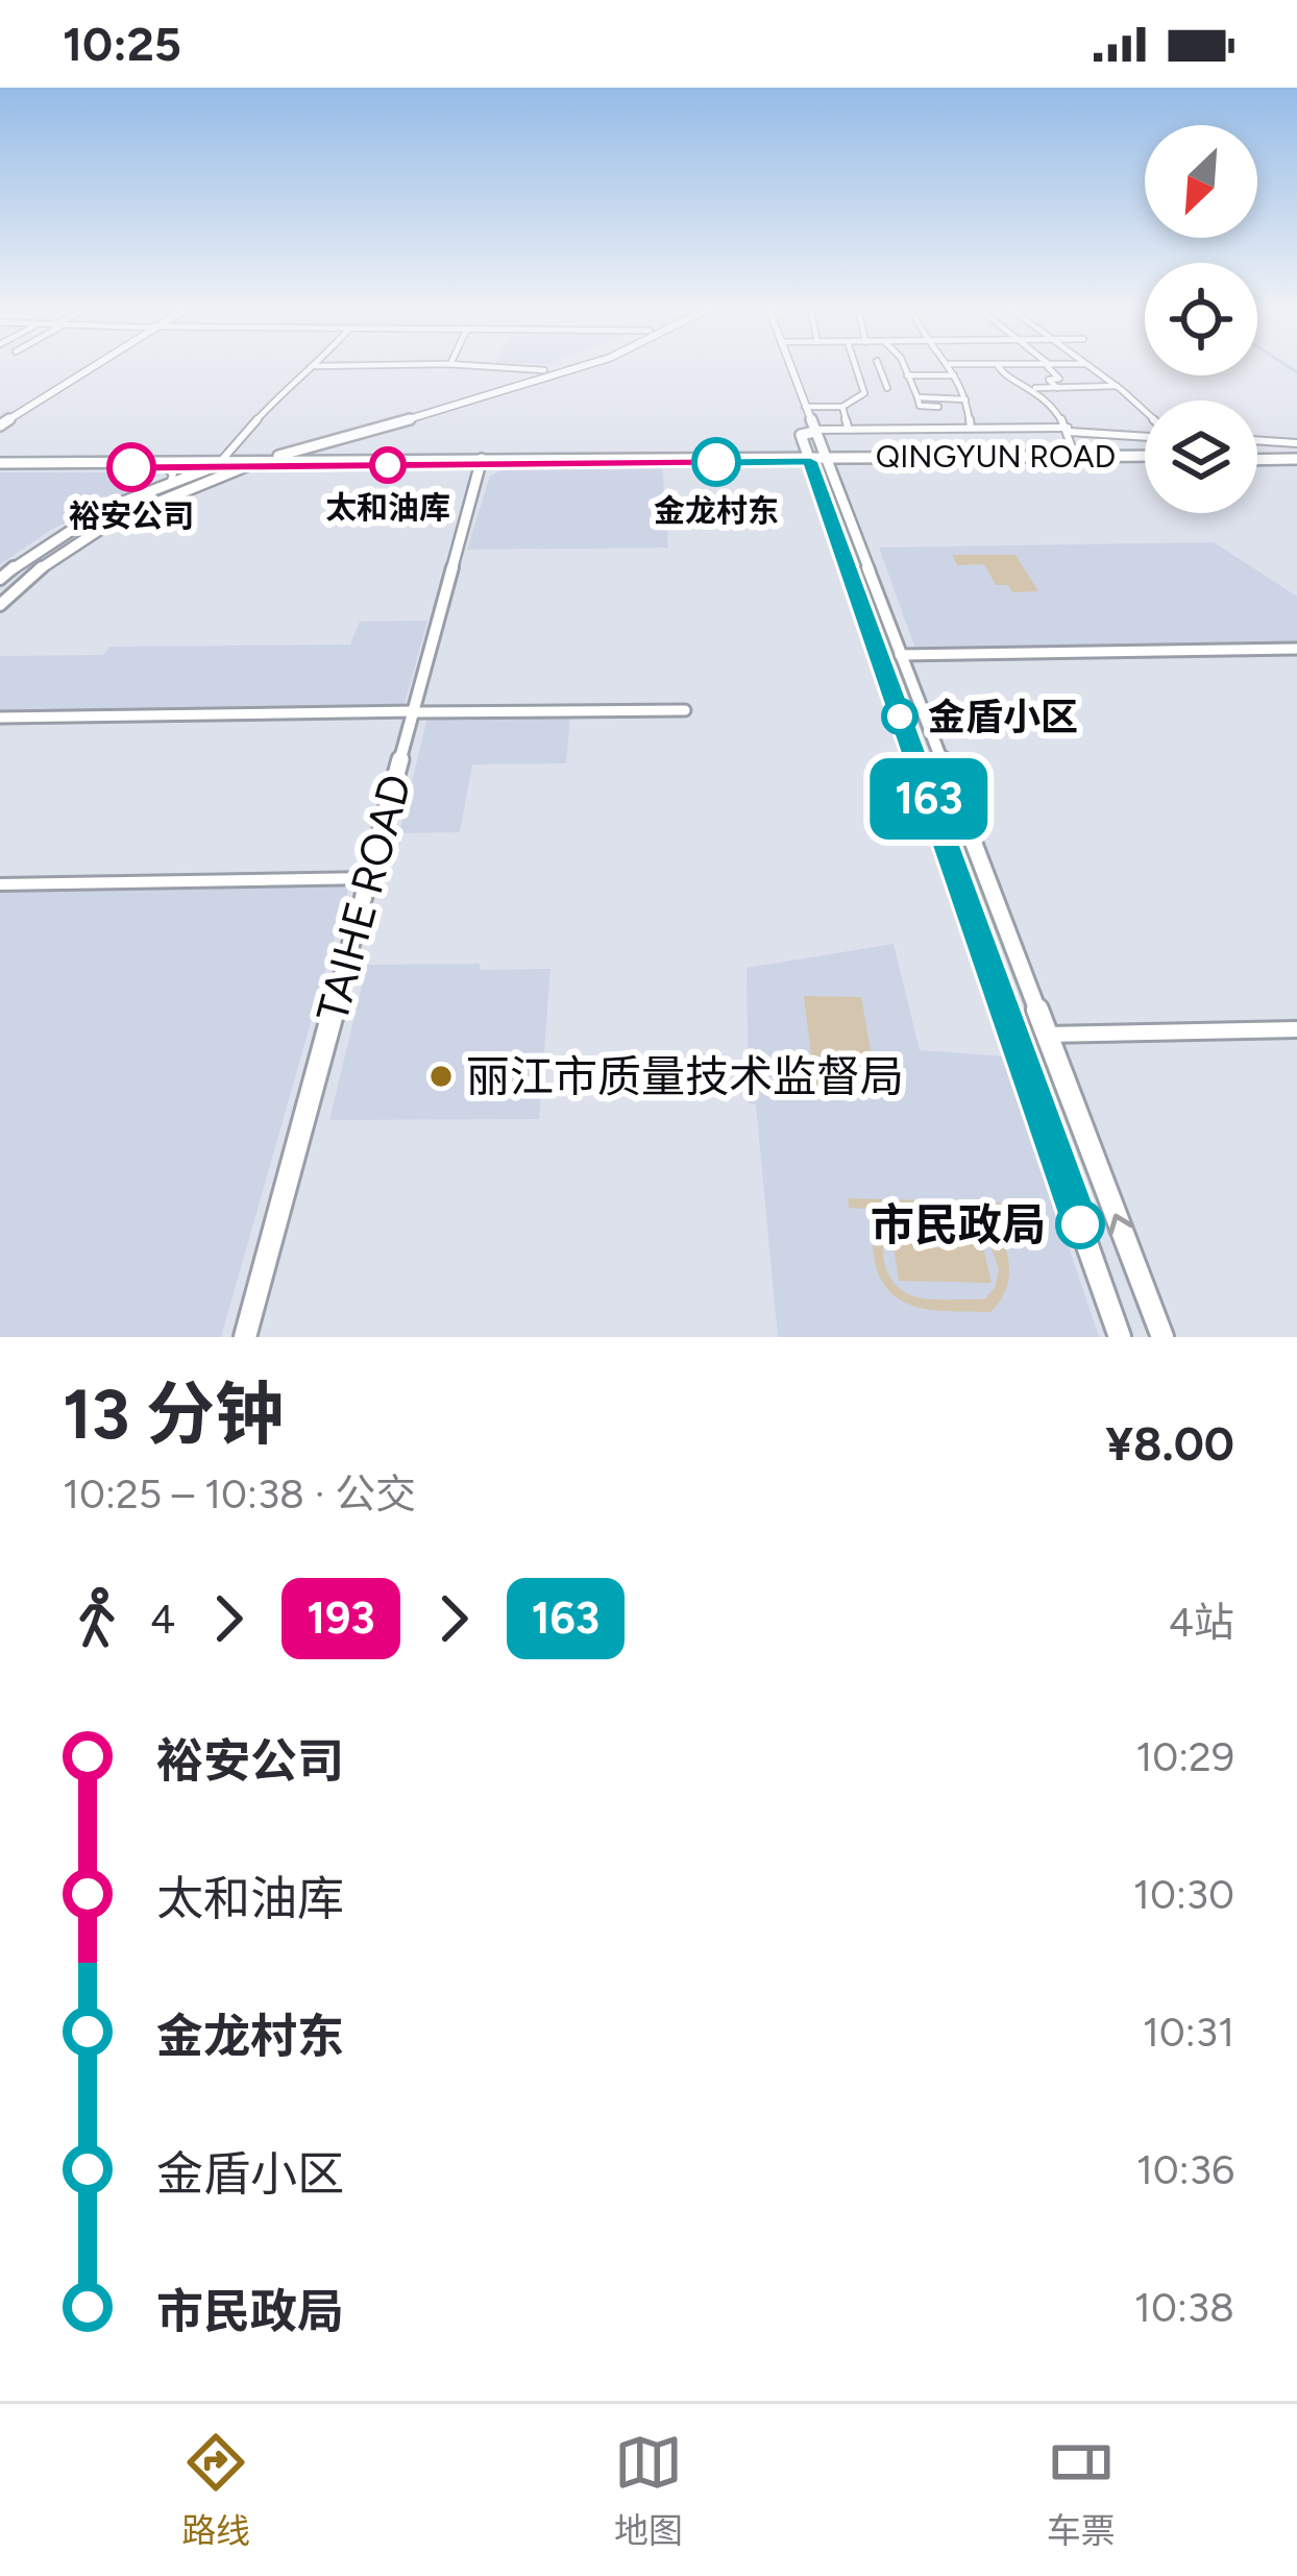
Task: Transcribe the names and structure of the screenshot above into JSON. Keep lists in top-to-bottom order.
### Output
{
  "streets": {
    "main road": ["QINGYUN ROAD", "TAIHE ROAD"]
  },
  "crossings": [
    ["QINGYUN ROAD", "TAIHE ROAD"]
  ],
  "places": [
    "金龙村东",
    "太和油库",
    "裕安公司",
    "金盾小区",
    "丽江市质量技术监督局",
    "市民政局"
  ],
  "lines": ["bus line 163", "bus line 193"],
  "north": "bottom left",
  "page": {
    "status": "10:25",
    "on_map": "163",
    "heading": ["13 分钟", "10:25 – 10:38 · 公交", "¥8.00"],
    "legs": [
      "4",
      "193",
      "163",
      "4站"
    ],
    "list": [
      {
        "name": "裕安公司",
        "value": "10:29"
      },
      {
        "name": "太和油库",
        "value": "10:30"
      },
      {
        "name": "金龙村东",
        "value": "10:31"
      },
      {
        "name": "金盾小区",
        "value": "10:36"
      },
      {
        "name": "市民政局",
        "value": "10:38"
      }
    ],
    "tabs": ["路线", "地图", "车票"]
  }
}
